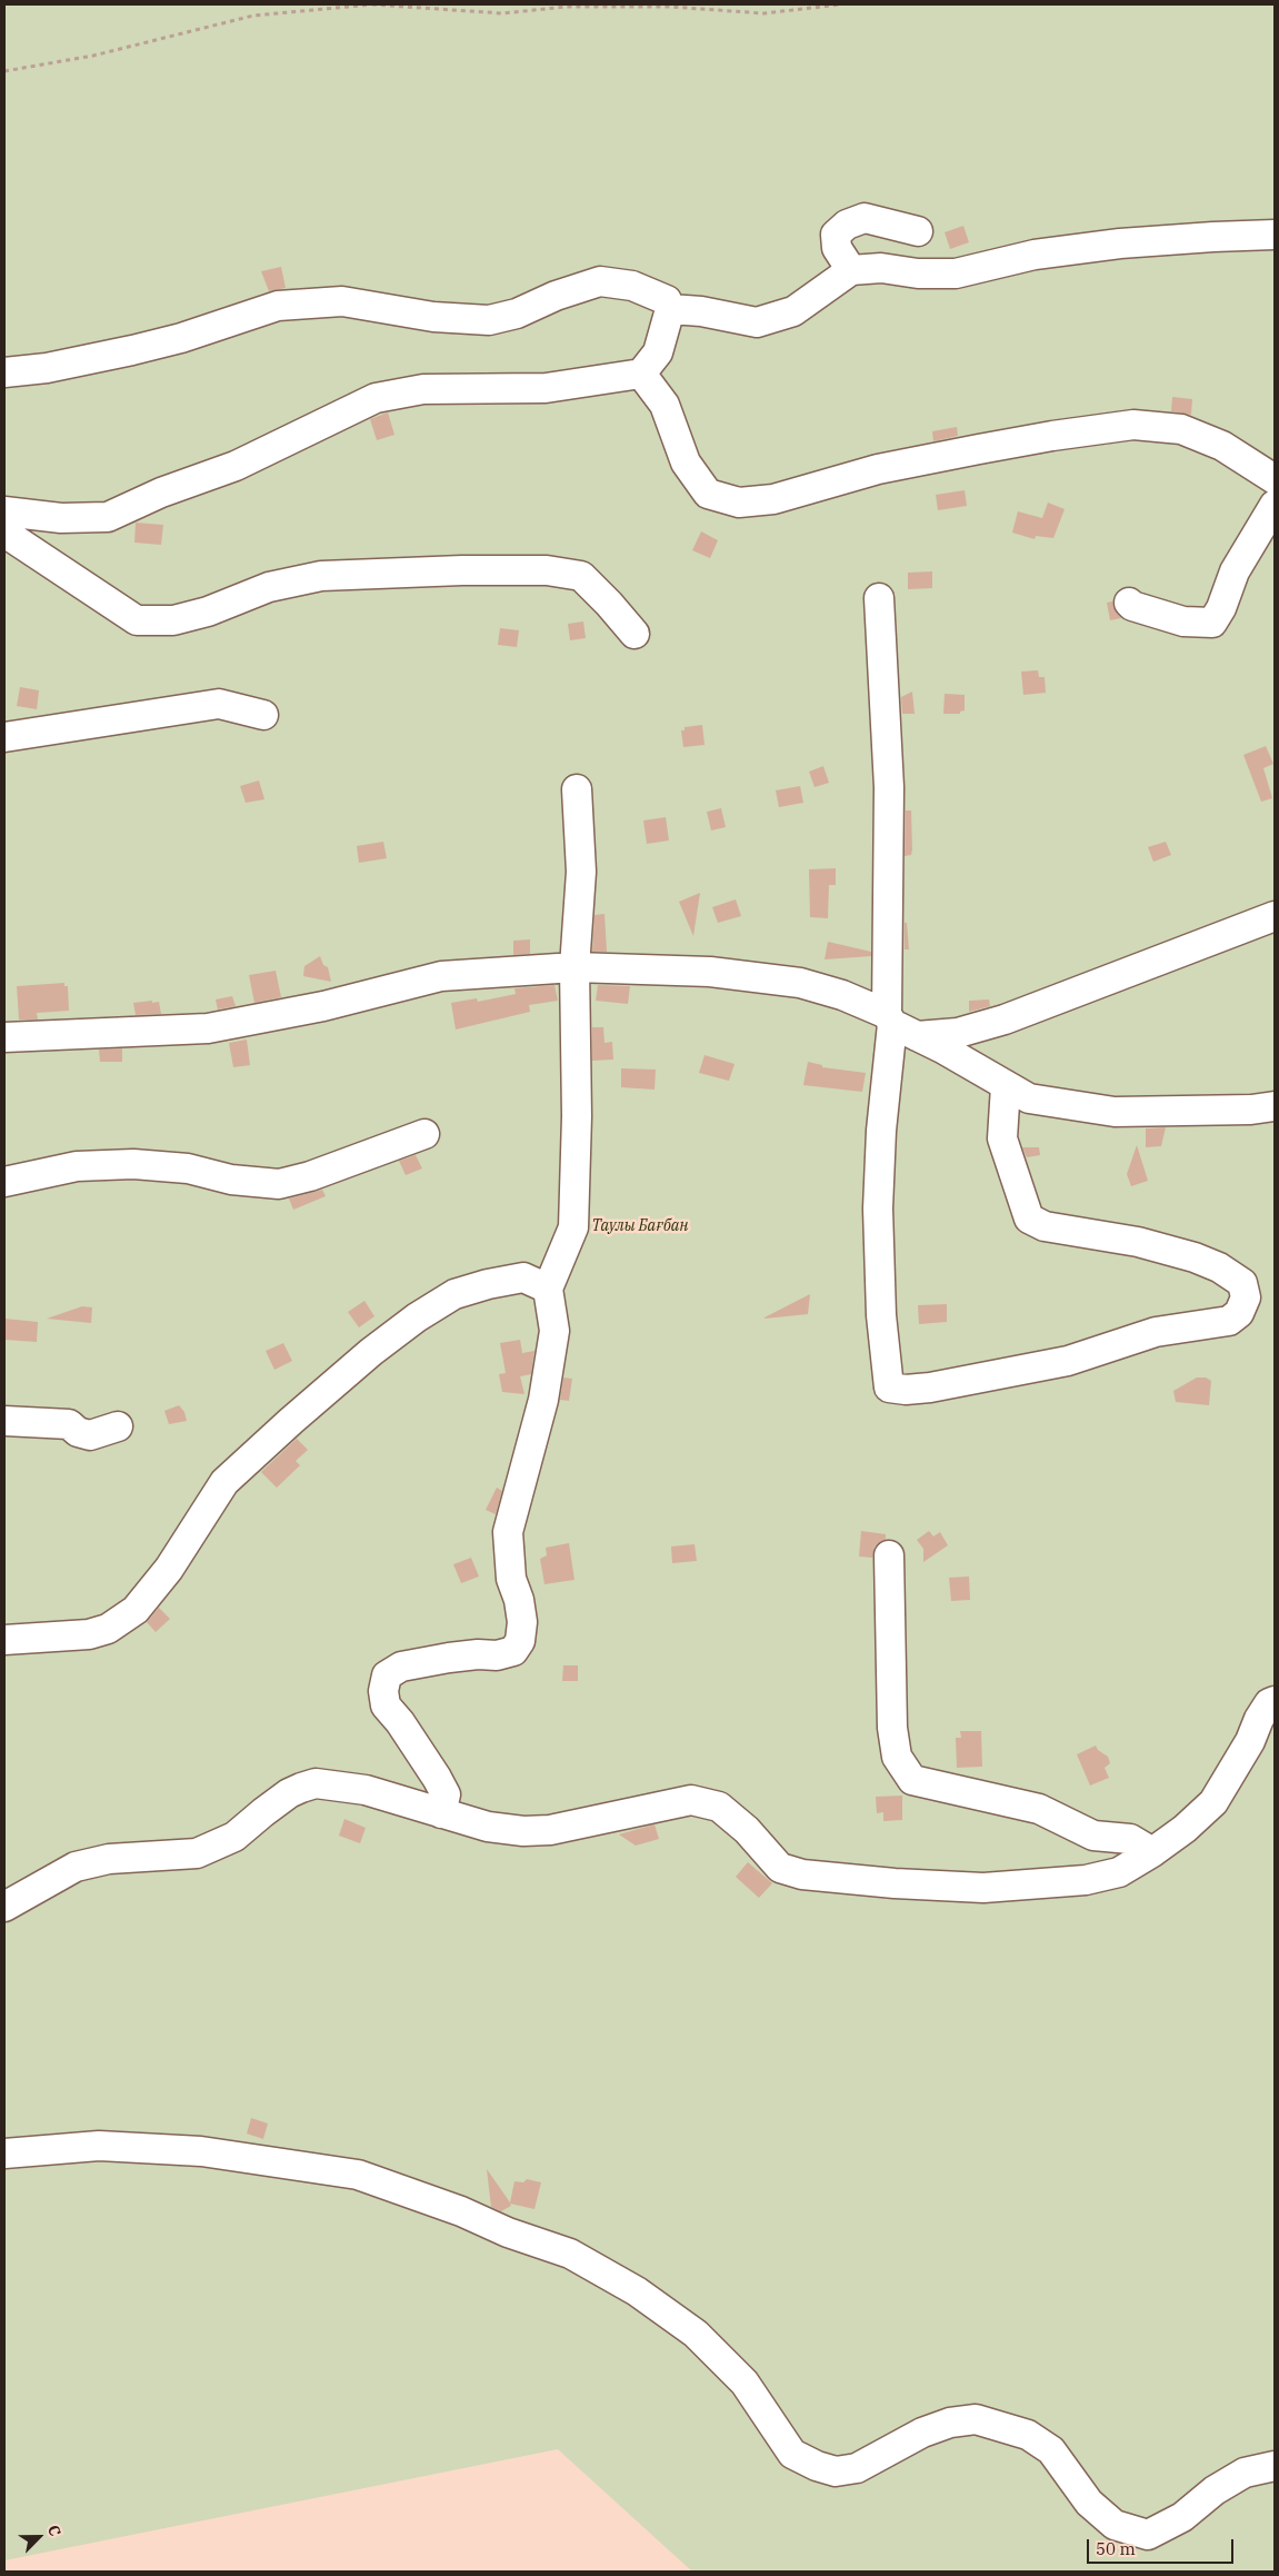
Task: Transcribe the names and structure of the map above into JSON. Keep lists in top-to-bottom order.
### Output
{
  "parks": ["Таулы Бағбан"],
  "scale_bar": "50 m",
  "north": "top right"
}
